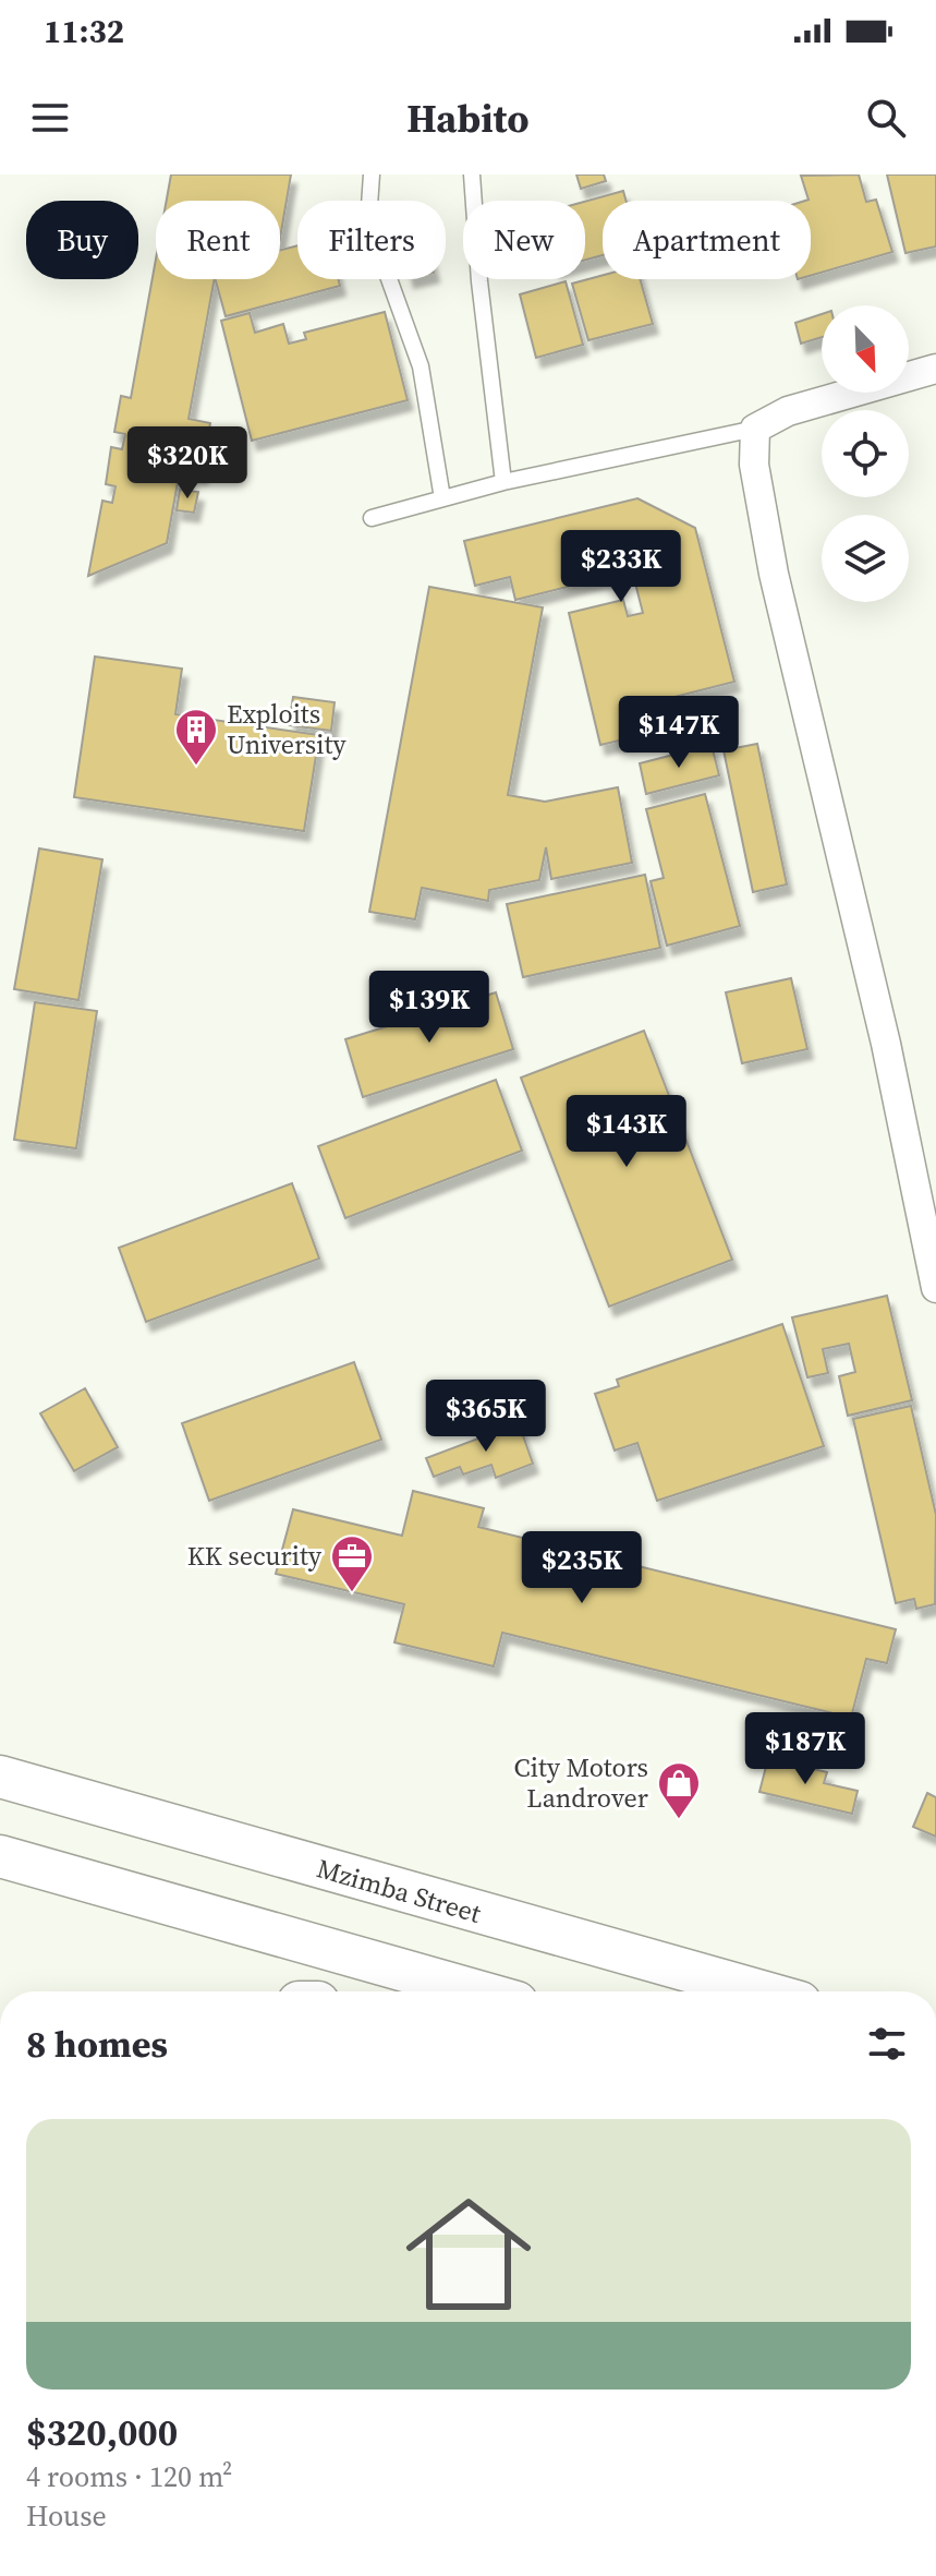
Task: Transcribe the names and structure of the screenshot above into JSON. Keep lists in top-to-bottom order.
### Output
{
  "streets": {
    "main road": ["Mzimba Street"]
  },
  "places": {
    "building": ["Exploits University"],
    "office": ["KK security"],
    "shop": ["City Motors Landrover"]
  },
  "north": "bottom right",
  "page": {
    "status": "11:32",
    "header": "Habito",
    "chip": [
      "Buy",
      "Rent",
      "Filters",
      "New",
      "Apartment"
    ],
    "price": [
      "$320K",
      "$233K",
      "$147K",
      "$139K",
      "$143K",
      "$365K",
      "$235K",
      "$187K"
    ],
    "heading": "8 homes",
    "list": [
      {
        "name": "$320,000",
        "note": "4 rooms · 120 m² · House"
      }
    ]
  }
}
